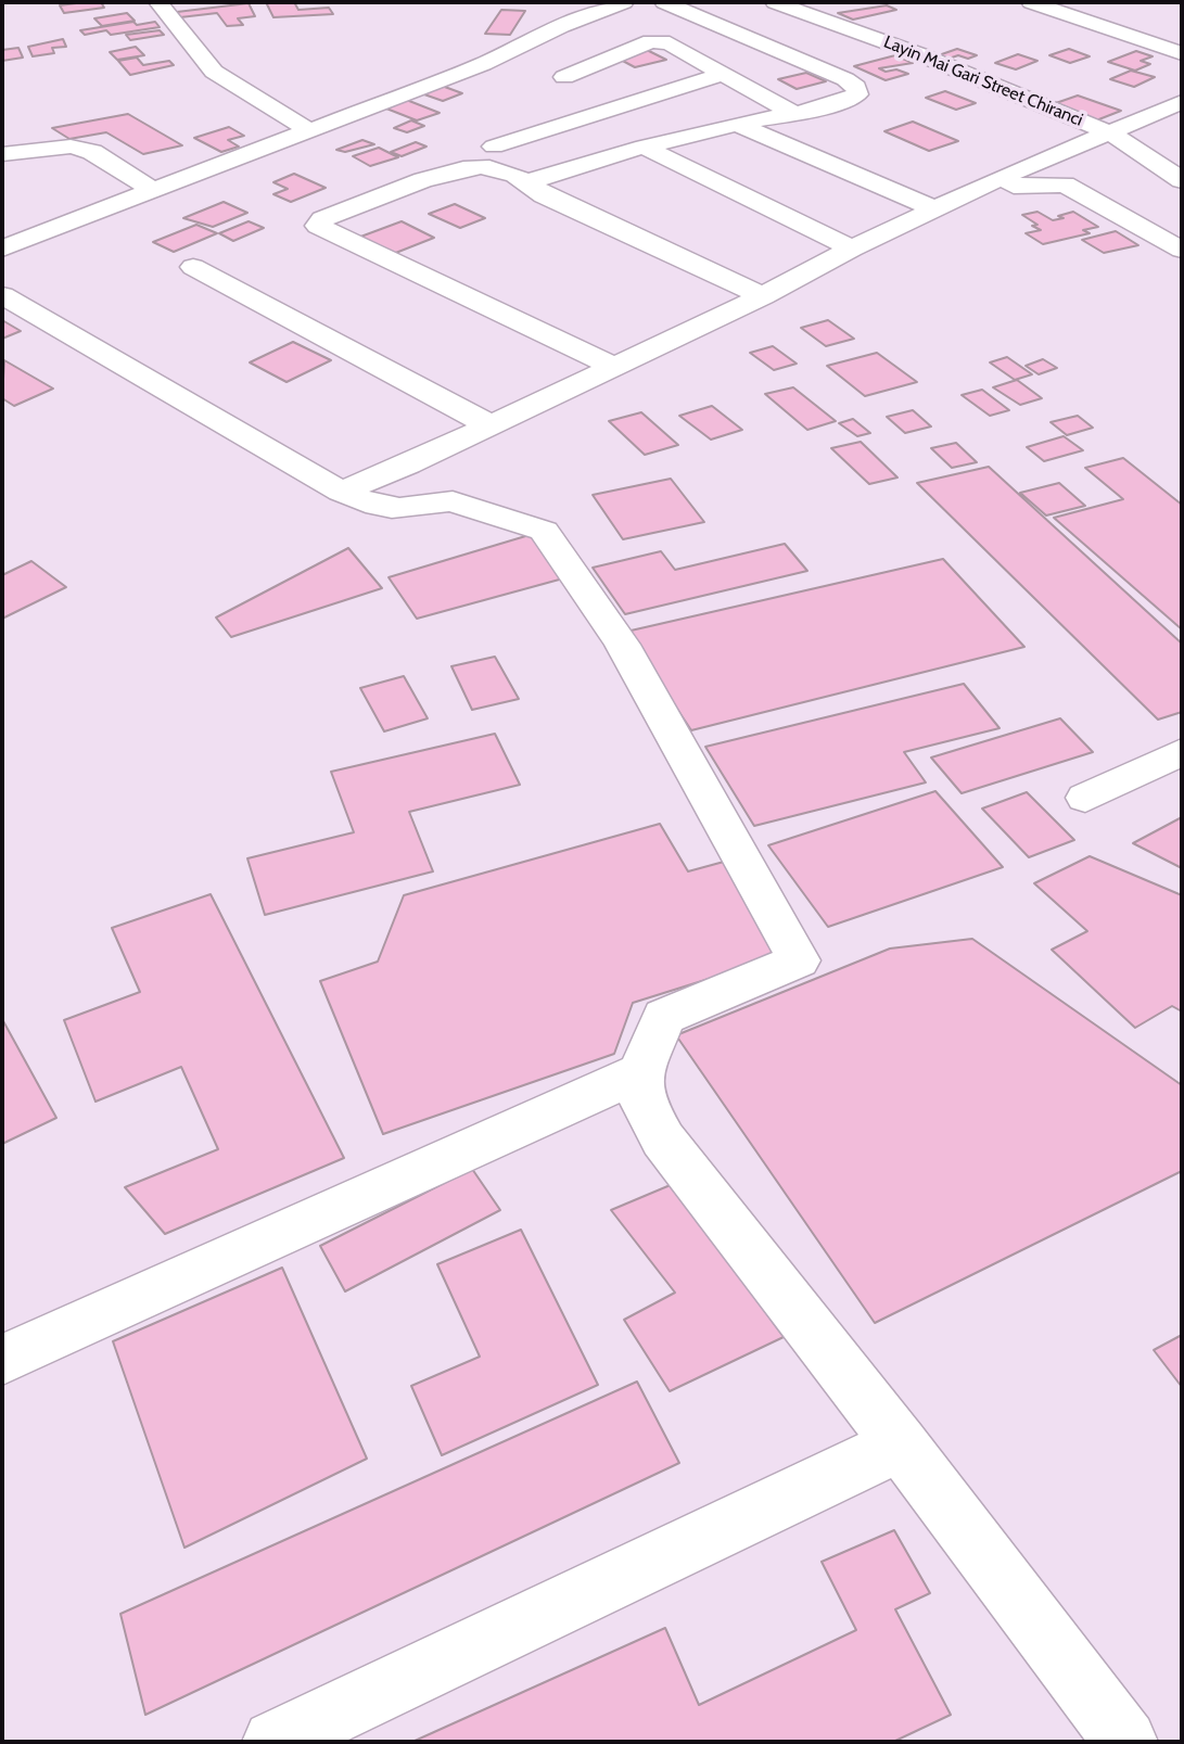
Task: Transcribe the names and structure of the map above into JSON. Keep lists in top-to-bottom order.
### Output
{
  "streets": {
    "street": ["Layin Mai Gari Street Chiranci"]
  }
}
